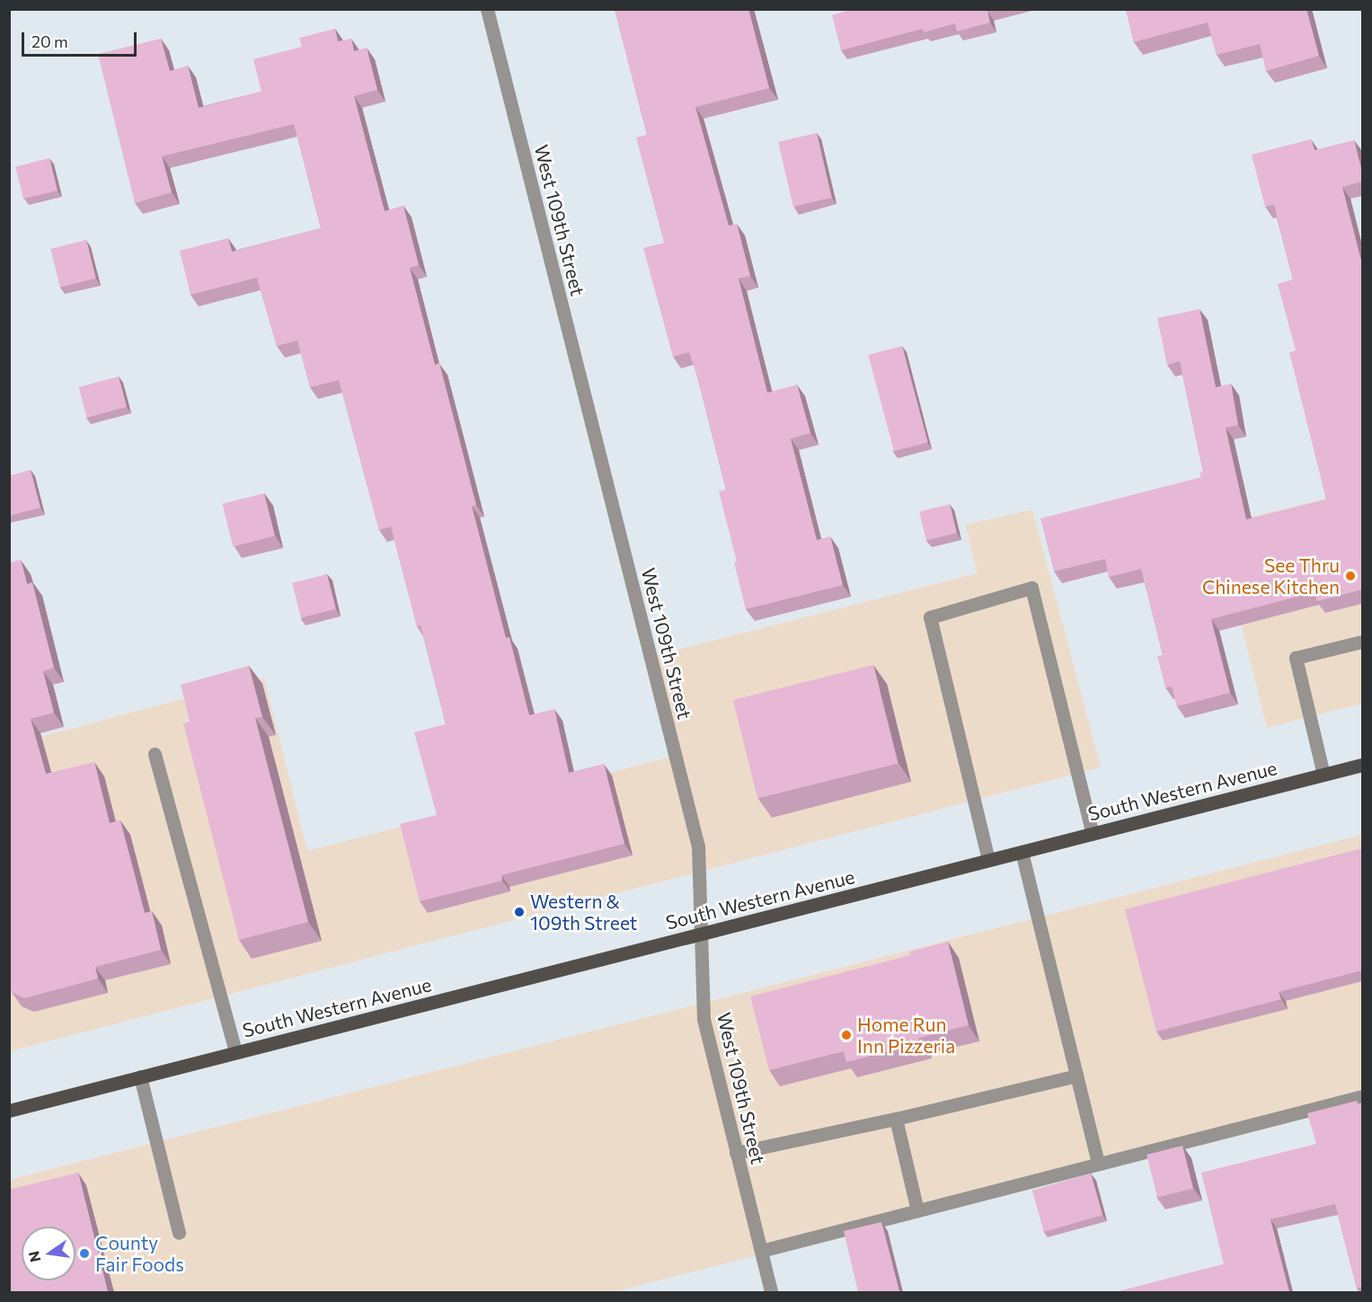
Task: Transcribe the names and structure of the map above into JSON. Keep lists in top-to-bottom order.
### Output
{
  "streets": {
    "main road": ["South Western Avenue"],
    "street": ["West 109th Street"]
  },
  "crossings": [
    ["West 109th Street", "South Western Avenue"]
  ],
  "places": [
    "See Thru Chinese Kitchen",
    "Western & 109th Street",
    "Home Run Inn Pizzeria",
    "County Fair Foods"
  ],
  "scale_bar": "20 m",
  "north": "left"
}
